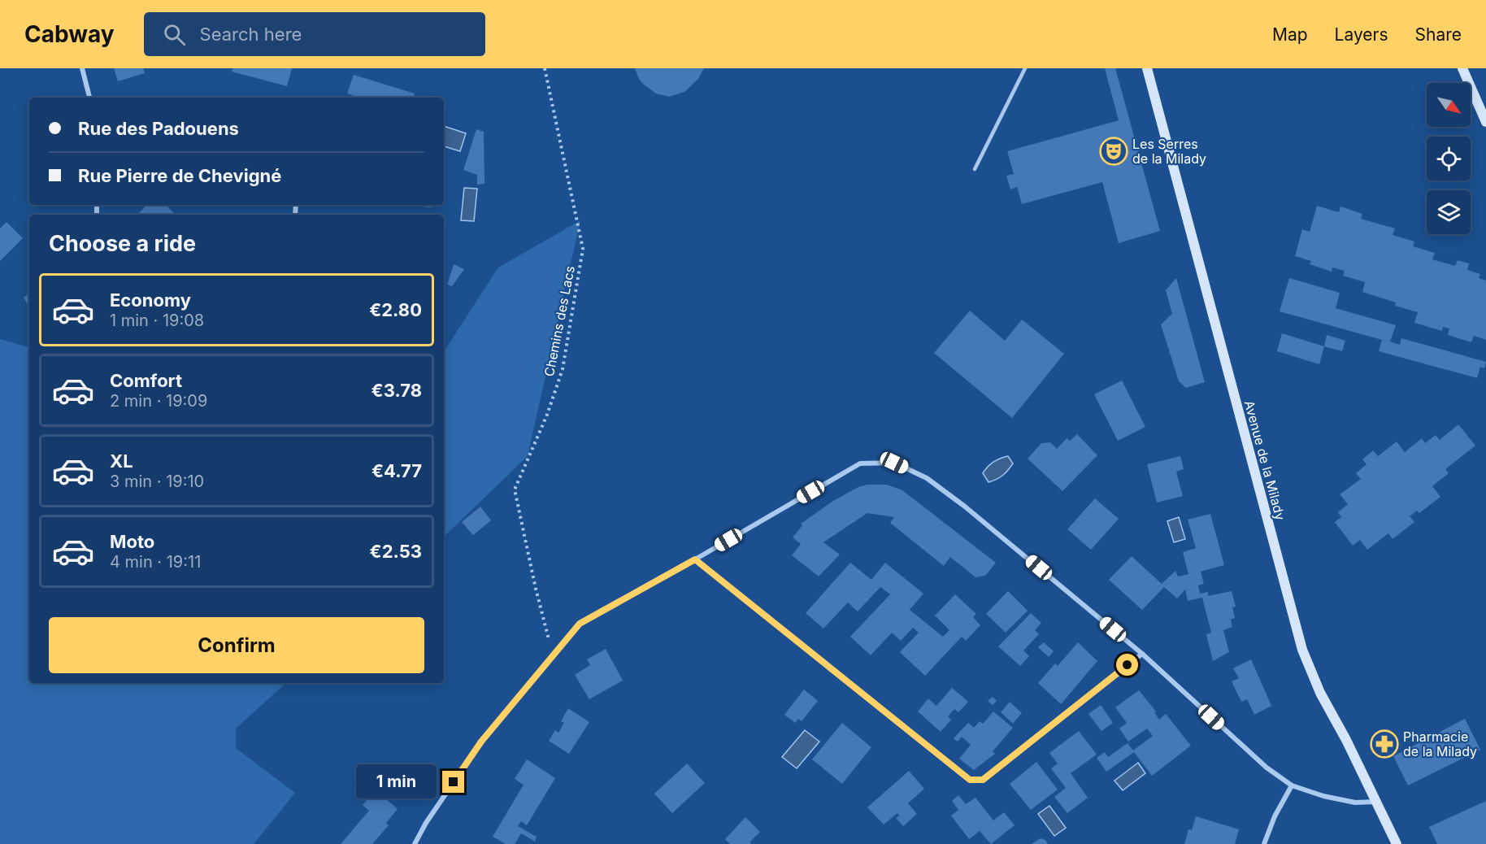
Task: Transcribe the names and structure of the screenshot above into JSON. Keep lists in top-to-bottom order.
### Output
{
  "streets": {
    "main road": ["Avenue de la Milady"],
    "path": ["Chemins des Lacs"]
  },
  "places": {
    "theatre": ["Les Serres de la Milady"],
    "pharmacy": ["Pharmacie de la Milady"]
  },
  "north": "bottom right",
  "page": {
    "header": "Cabway",
    "search": "Search here",
    "nav": ["Map", "Layers", "Share"],
    "banner": ["Rue des Padouens", "Rue Pierre de Chevigné"],
    "heading": "Choose a ride",
    "list": [
      {
        "name": "Economy",
        "note": "1 min · 19:08",
        "value": "€2.80"
      },
      {
        "name": "Comfort",
        "note": "2 min · 19:09",
        "value": "€3.78"
      },
      {
        "name": "XL",
        "note": "3 min · 19:10",
        "value": "€4.77"
      },
      {
        "name": "Moto",
        "note": "4 min · 19:11",
        "value": "€2.53"
      }
    ],
    "buttons": "Confirm",
    "bubble": "1 min"
  }
}
